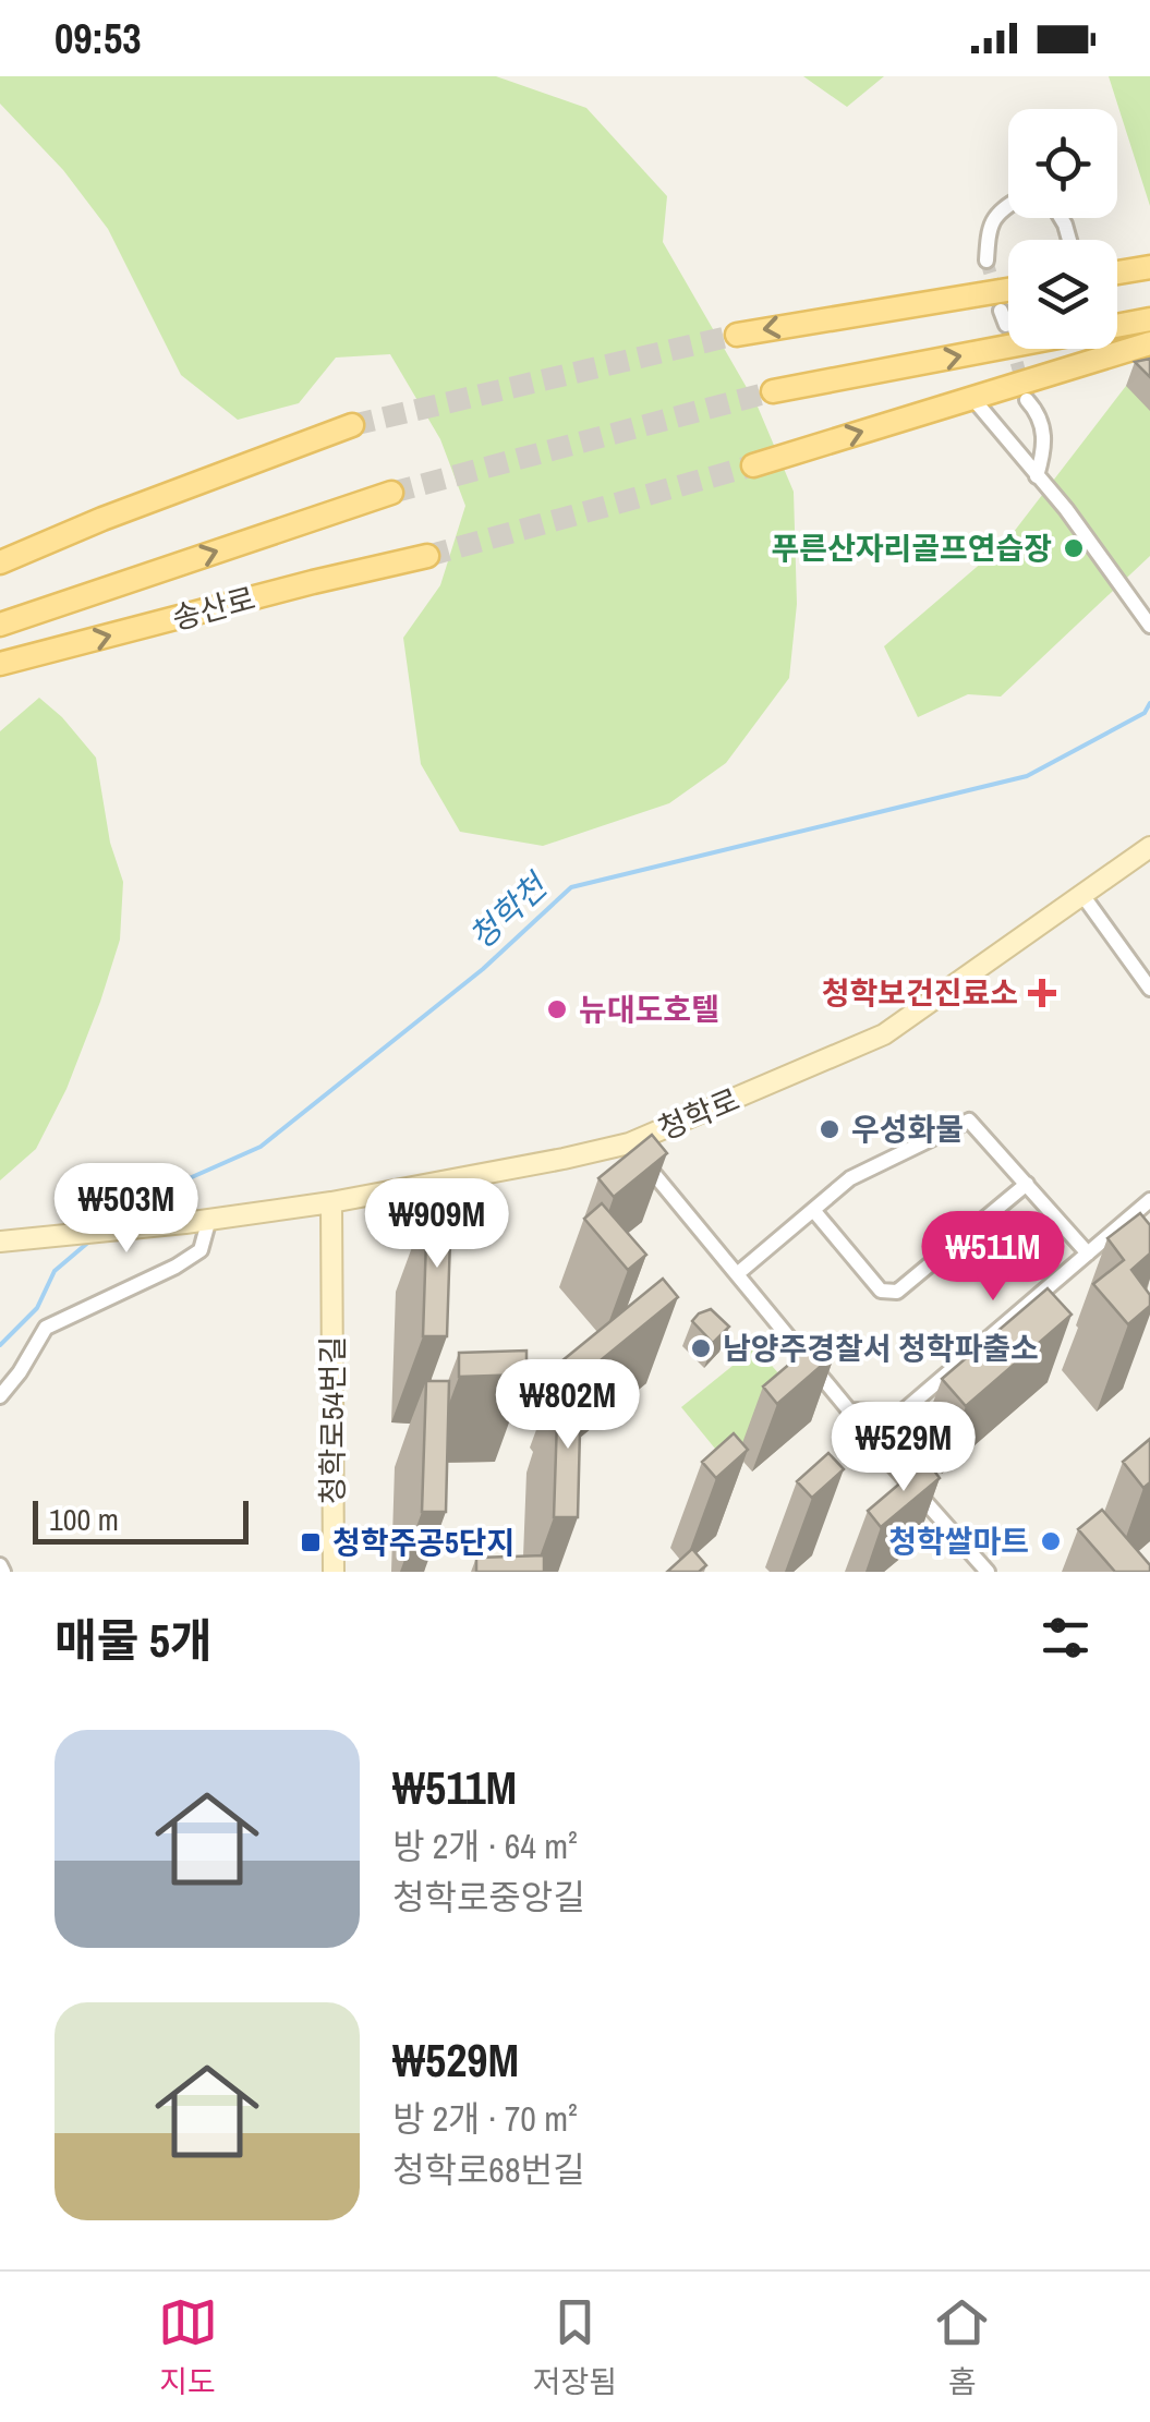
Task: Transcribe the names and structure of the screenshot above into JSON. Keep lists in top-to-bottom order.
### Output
{
  "streets": {
    "main road": ["송산로"],
    "street": ["청학로", "청학로54번길"]
  },
  "crossings": [
    ["청학로", "청학로54번길"]
  ],
  "water": ["청학천"],
  "places": {
    "other": [
      "푸른산자리골프연습장",
      "뉴대도호텔",
      "우성화물",
      "남양주경찰서 청학파출소",
      "청학쌀마트"
    ],
    "health": ["청학보건진료소"],
    "transit": ["청학주공5단지"]
  },
  "scale_bar": "100 m",
  "page": {
    "status": "09:53",
    "price": [
      "₩503M",
      "₩909M",
      "₩511M",
      "₩802M",
      "₩529M"
    ],
    "scale": "100 m",
    "heading": "매물 5개",
    "list": [
      {
        "name": "₩511M",
        "note": "방 2개 · 64 m² · 청학로중앙길"
      },
      {
        "name": "₩529M",
        "note": "방 2개 · 70 m² · 청학로68번길"
      }
    ],
    "tabs": ["지도", "저장됨", "홈"]
  }
}
